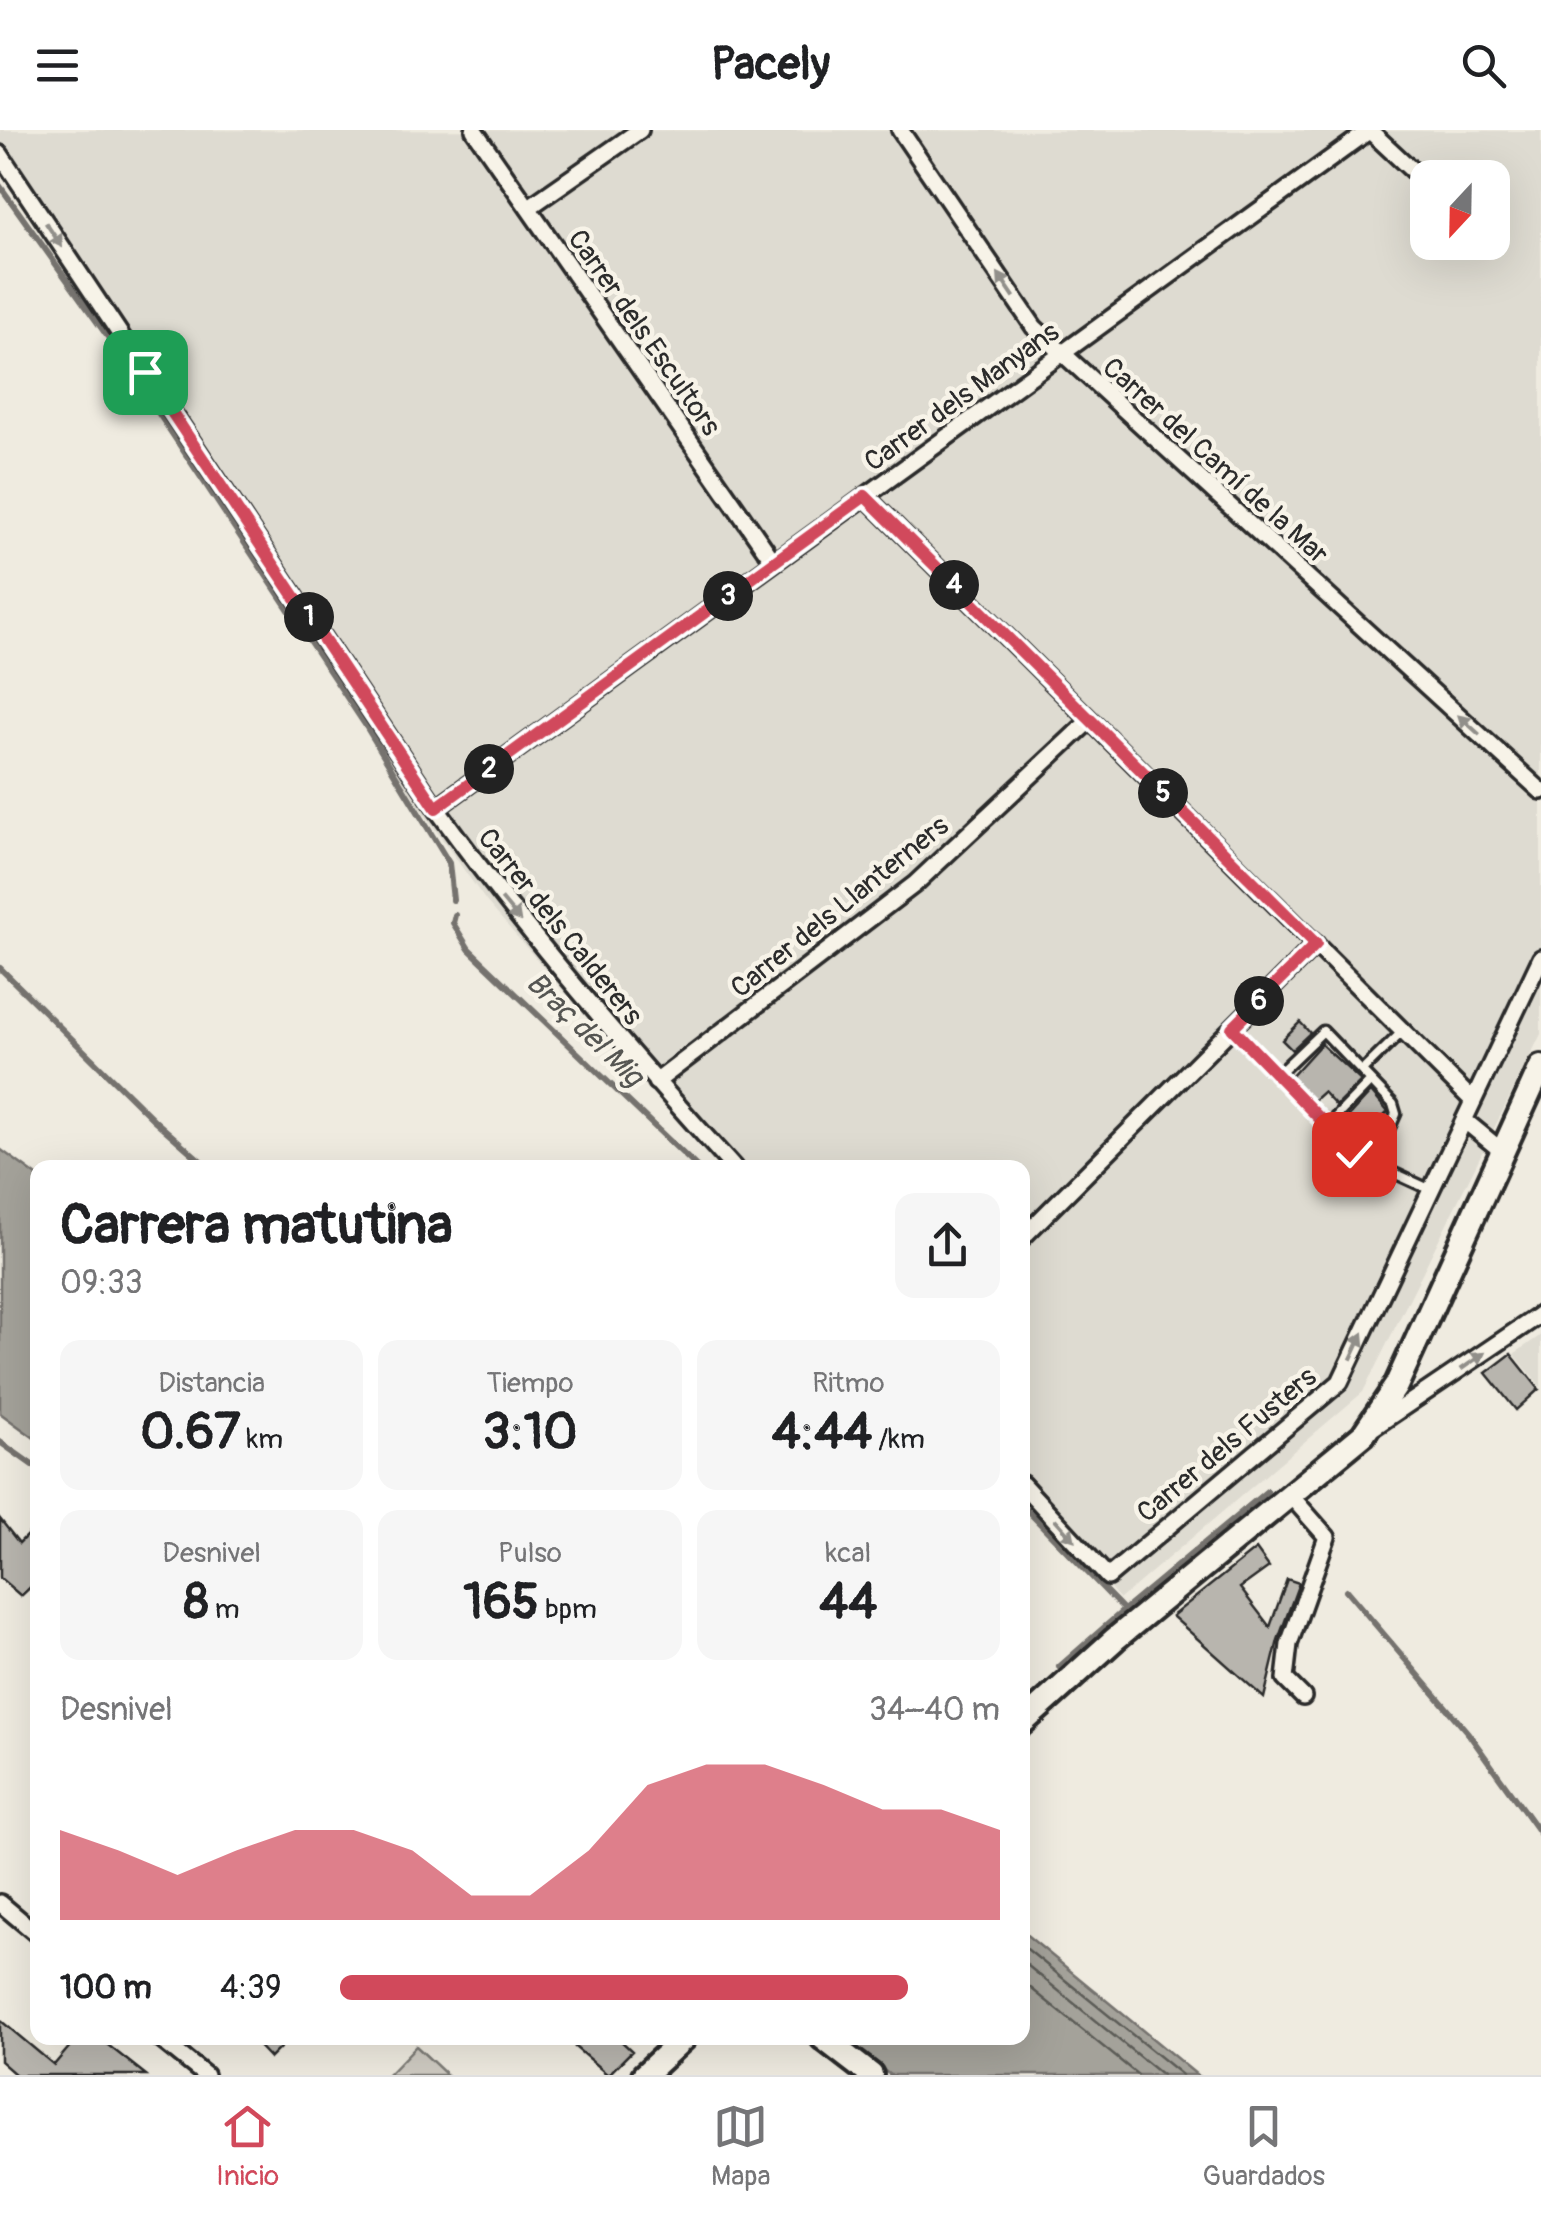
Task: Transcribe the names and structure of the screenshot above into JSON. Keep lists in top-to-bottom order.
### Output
{
  "streets": {
    "street": [
      "Carrer dels Escultors",
      "Carrer dels Manyans",
      "Carrer del Camí de la Mar",
      "Carrer dels Llanterners",
      "Carrer dels Calderers",
      "Carrer dels Fusters"
    ]
  },
  "crossings": [
    ["Carrer dels Escultors", "Carrer dels Manyans"],
    ["Carrer dels Manyans", "Carrer del Camí de la Mar"],
    ["Carrer dels Manyans", "Carrer dels Calderers"],
    ["Carrer dels Llanterners", "Carrer dels Calderers"]
  ],
  "one_way": ["Carrer del Camí de la Mar", "Carrer dels Calderers"],
  "water": ["Braç del Mig"],
  "north": "bottom",
  "page": {
    "header": "Pacely",
    "pins": [
      "4",
      "3",
      "1",
      "2",
      "5",
      "6"
    ],
    "heading": ["Carrera matutina", "09:33"],
    "stats": [
      ["Distancia", "0.67 km"],
      ["Tiempo", "3:10"],
      ["Ritmo", "4:44 /km"],
      ["Desnivel", "8 m"],
      ["Pulso", "165 bpm"],
      ["kcal", "44"]
    ],
    "chart": ["Desnivel", "34–40 m"],
    "list": [
      {
        "name": "100 m",
        "note": "4:39"
      }
    ],
    "tabs": ["Inicio", "Mapa", "Guardados"]
  }
}
